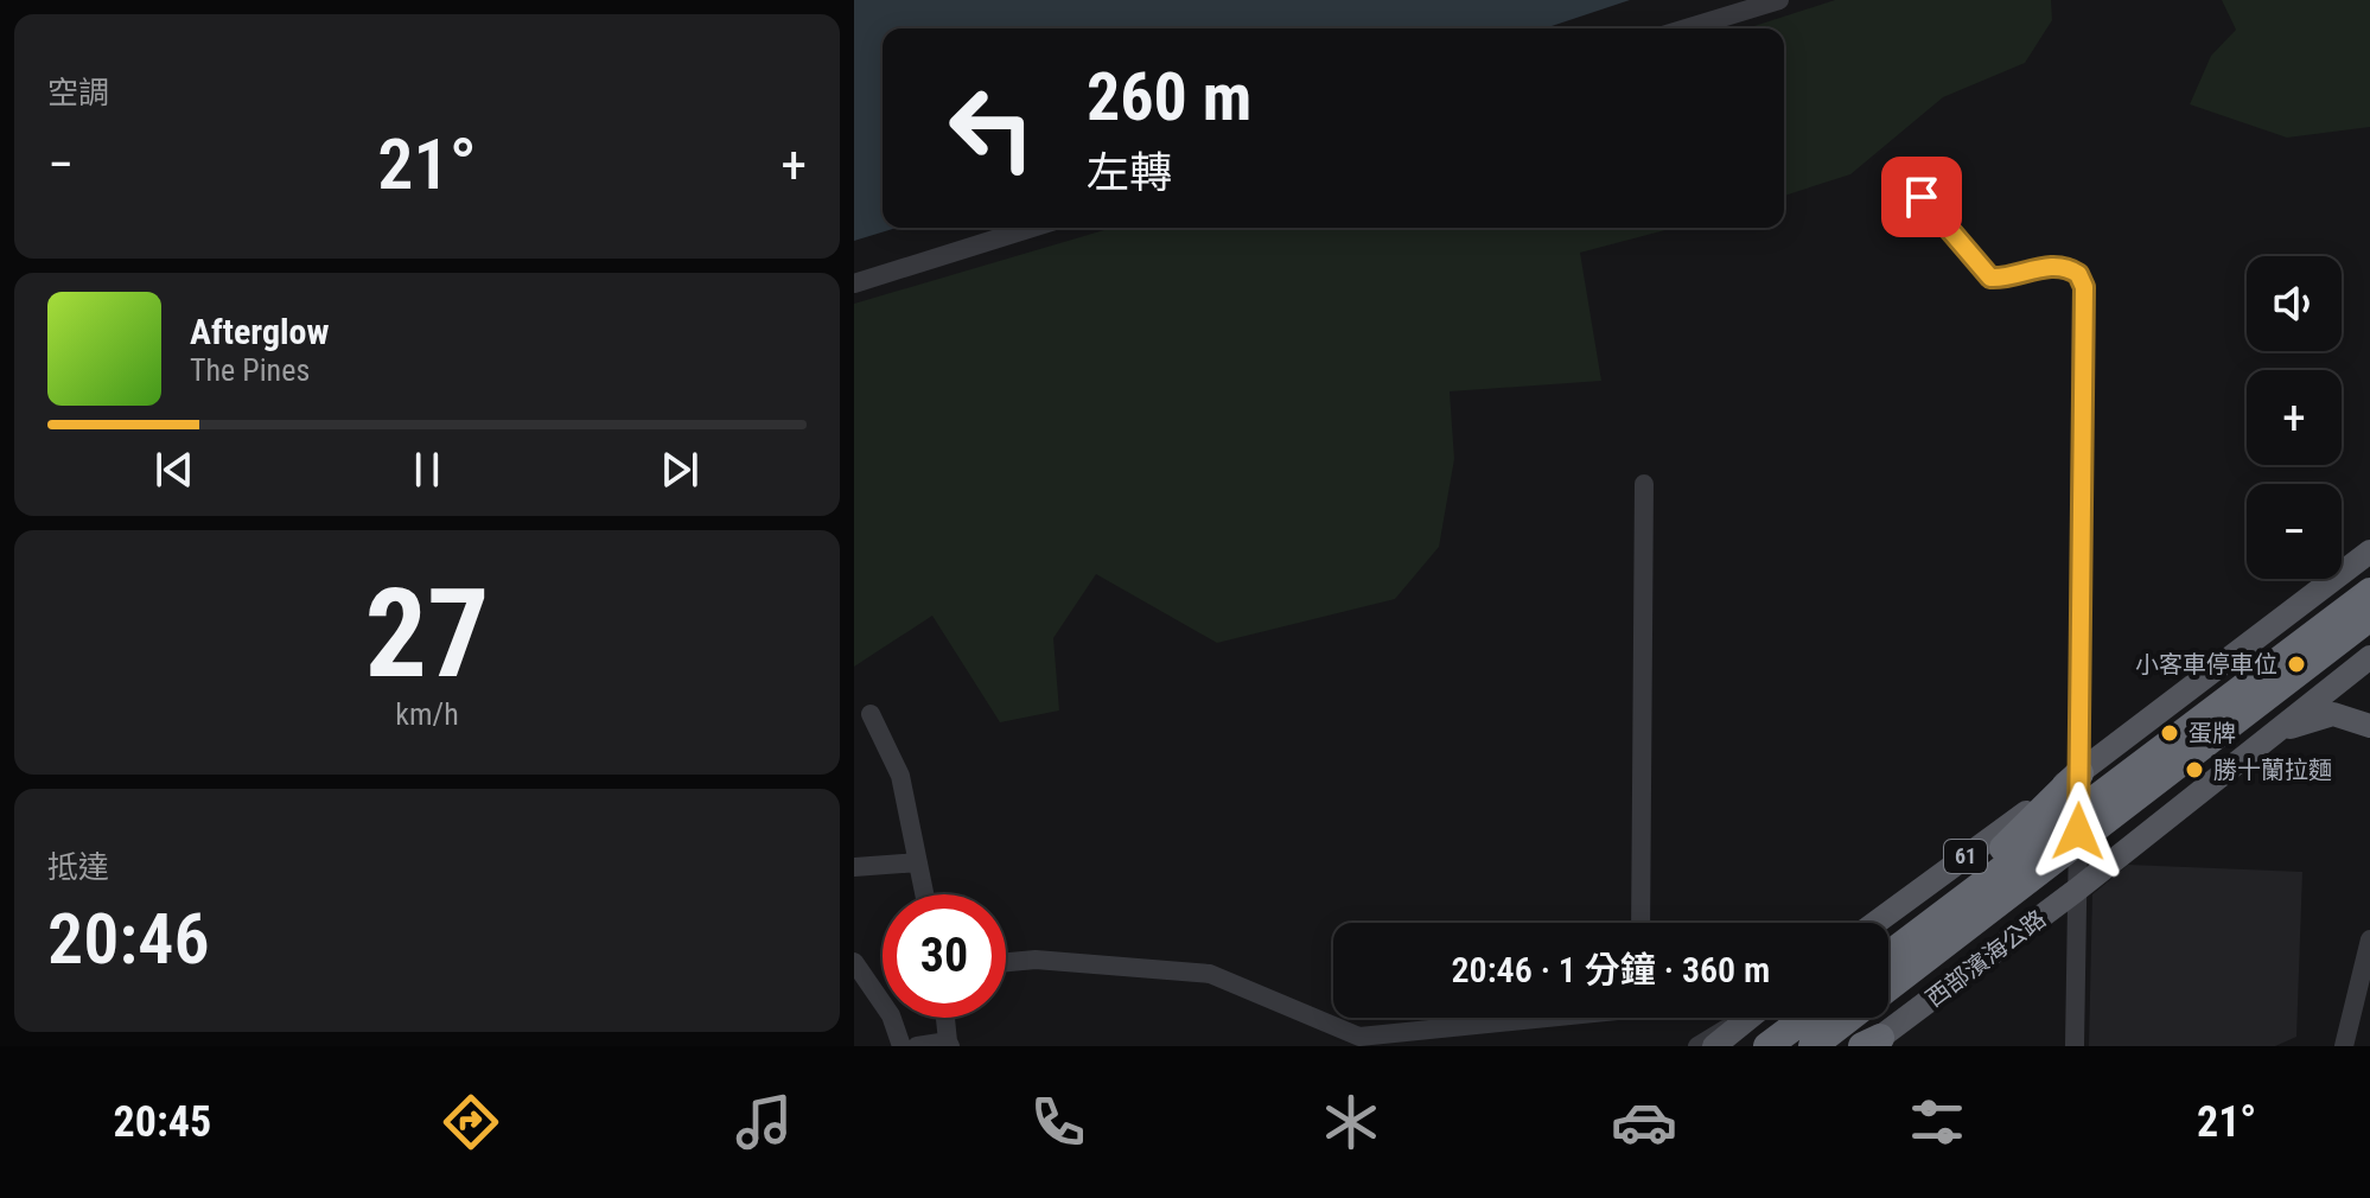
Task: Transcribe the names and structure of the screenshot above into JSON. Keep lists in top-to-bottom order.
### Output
{
  "streets": {
    "highway": ["61"],
    "main road": ["西部濱海公路"]
  },
  "places": ["小客車停車位", "蛋牌", "勝十蘭拉麵"],
  "page": {
    "tile": [
      "空調",
      ["27", "km/h"],
      ["抵達", "20:46"]
    ],
    "turn": ["260 m", "左轉"],
    "heat": ["−", "21°", "+"],
    "map_buttons": ["+", "−"],
    "song": ["Afterglow", "The Pines"],
    "limit": "30",
    "trip": "20:46 · 1 分鐘 · 360 m",
    "tabs": ["20:45", "21°"]
  }
}
